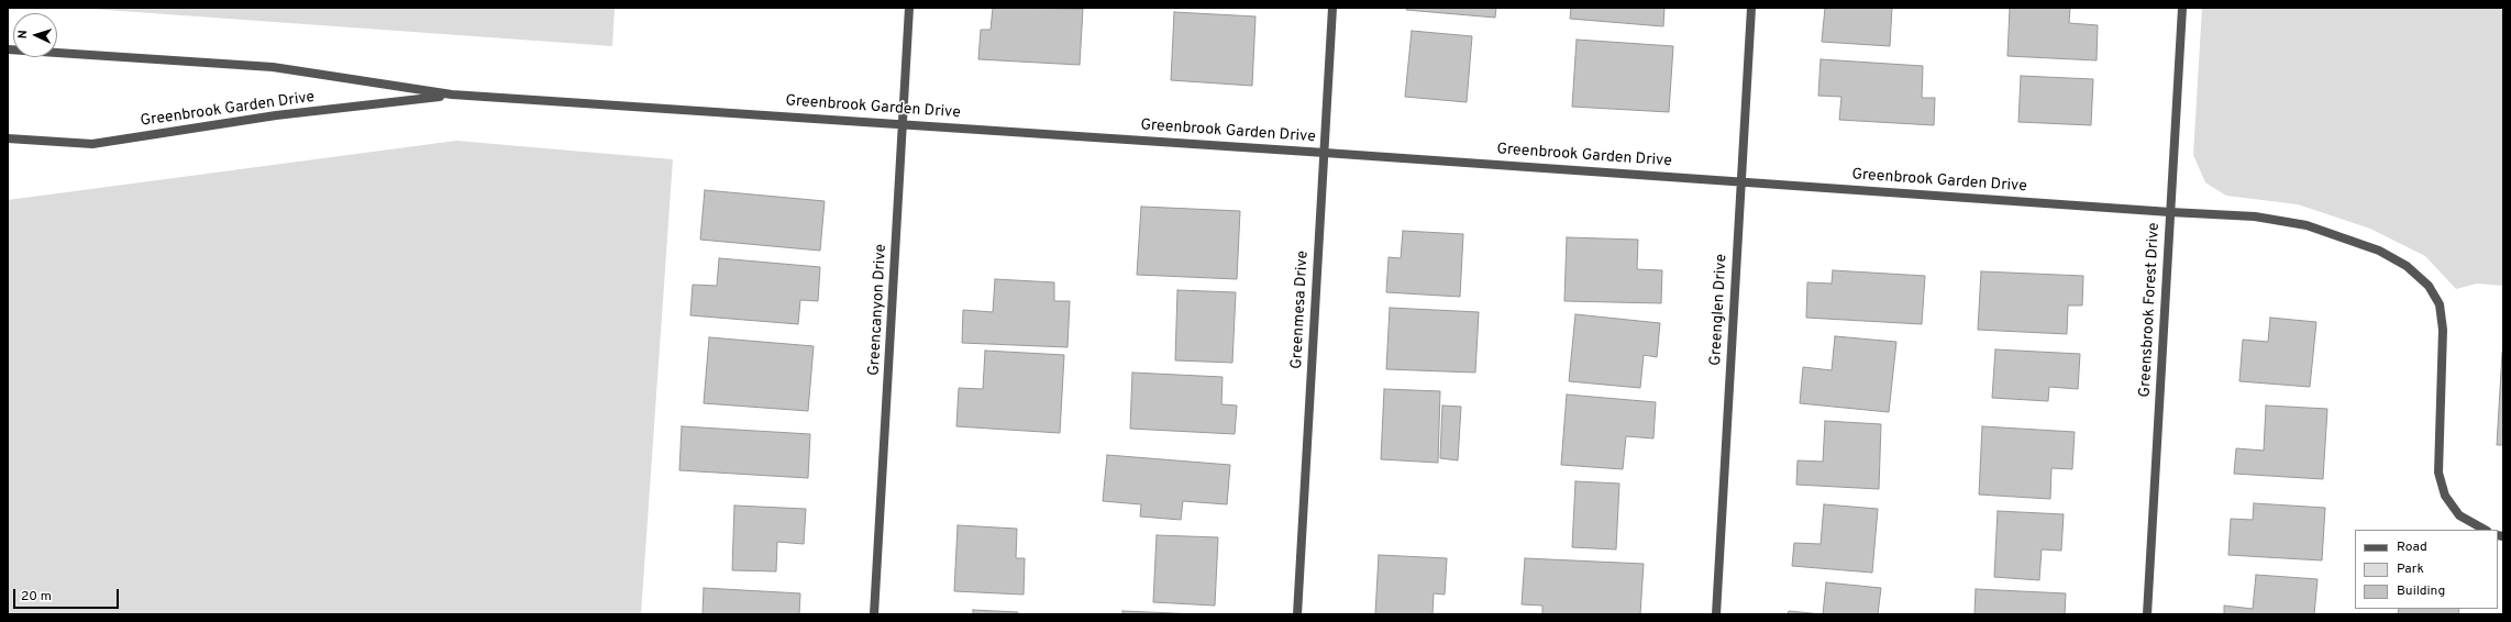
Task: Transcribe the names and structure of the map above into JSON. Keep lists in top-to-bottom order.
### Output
{
  "streets": {
    "street": [
      "Greenbrook Garden Drive",
      "Greencanyon Drive",
      "Greenmesa Drive",
      "Greenglen Drive",
      "Greensbrook Forest Drive"
    ]
  },
  "crossings": [
    ["Greenbrook Garden Drive", "Greencanyon Drive"],
    ["Greenbrook Garden Drive", "Greenmesa Drive"],
    ["Greenbrook Garden Drive", "Greenglen Drive"],
    ["Greenbrook Garden Drive", "Greensbrook Forest Drive"]
  ],
  "legend": ["Road", "Park", "Building"],
  "scale_bar": "20 m",
  "north": "left"
}
